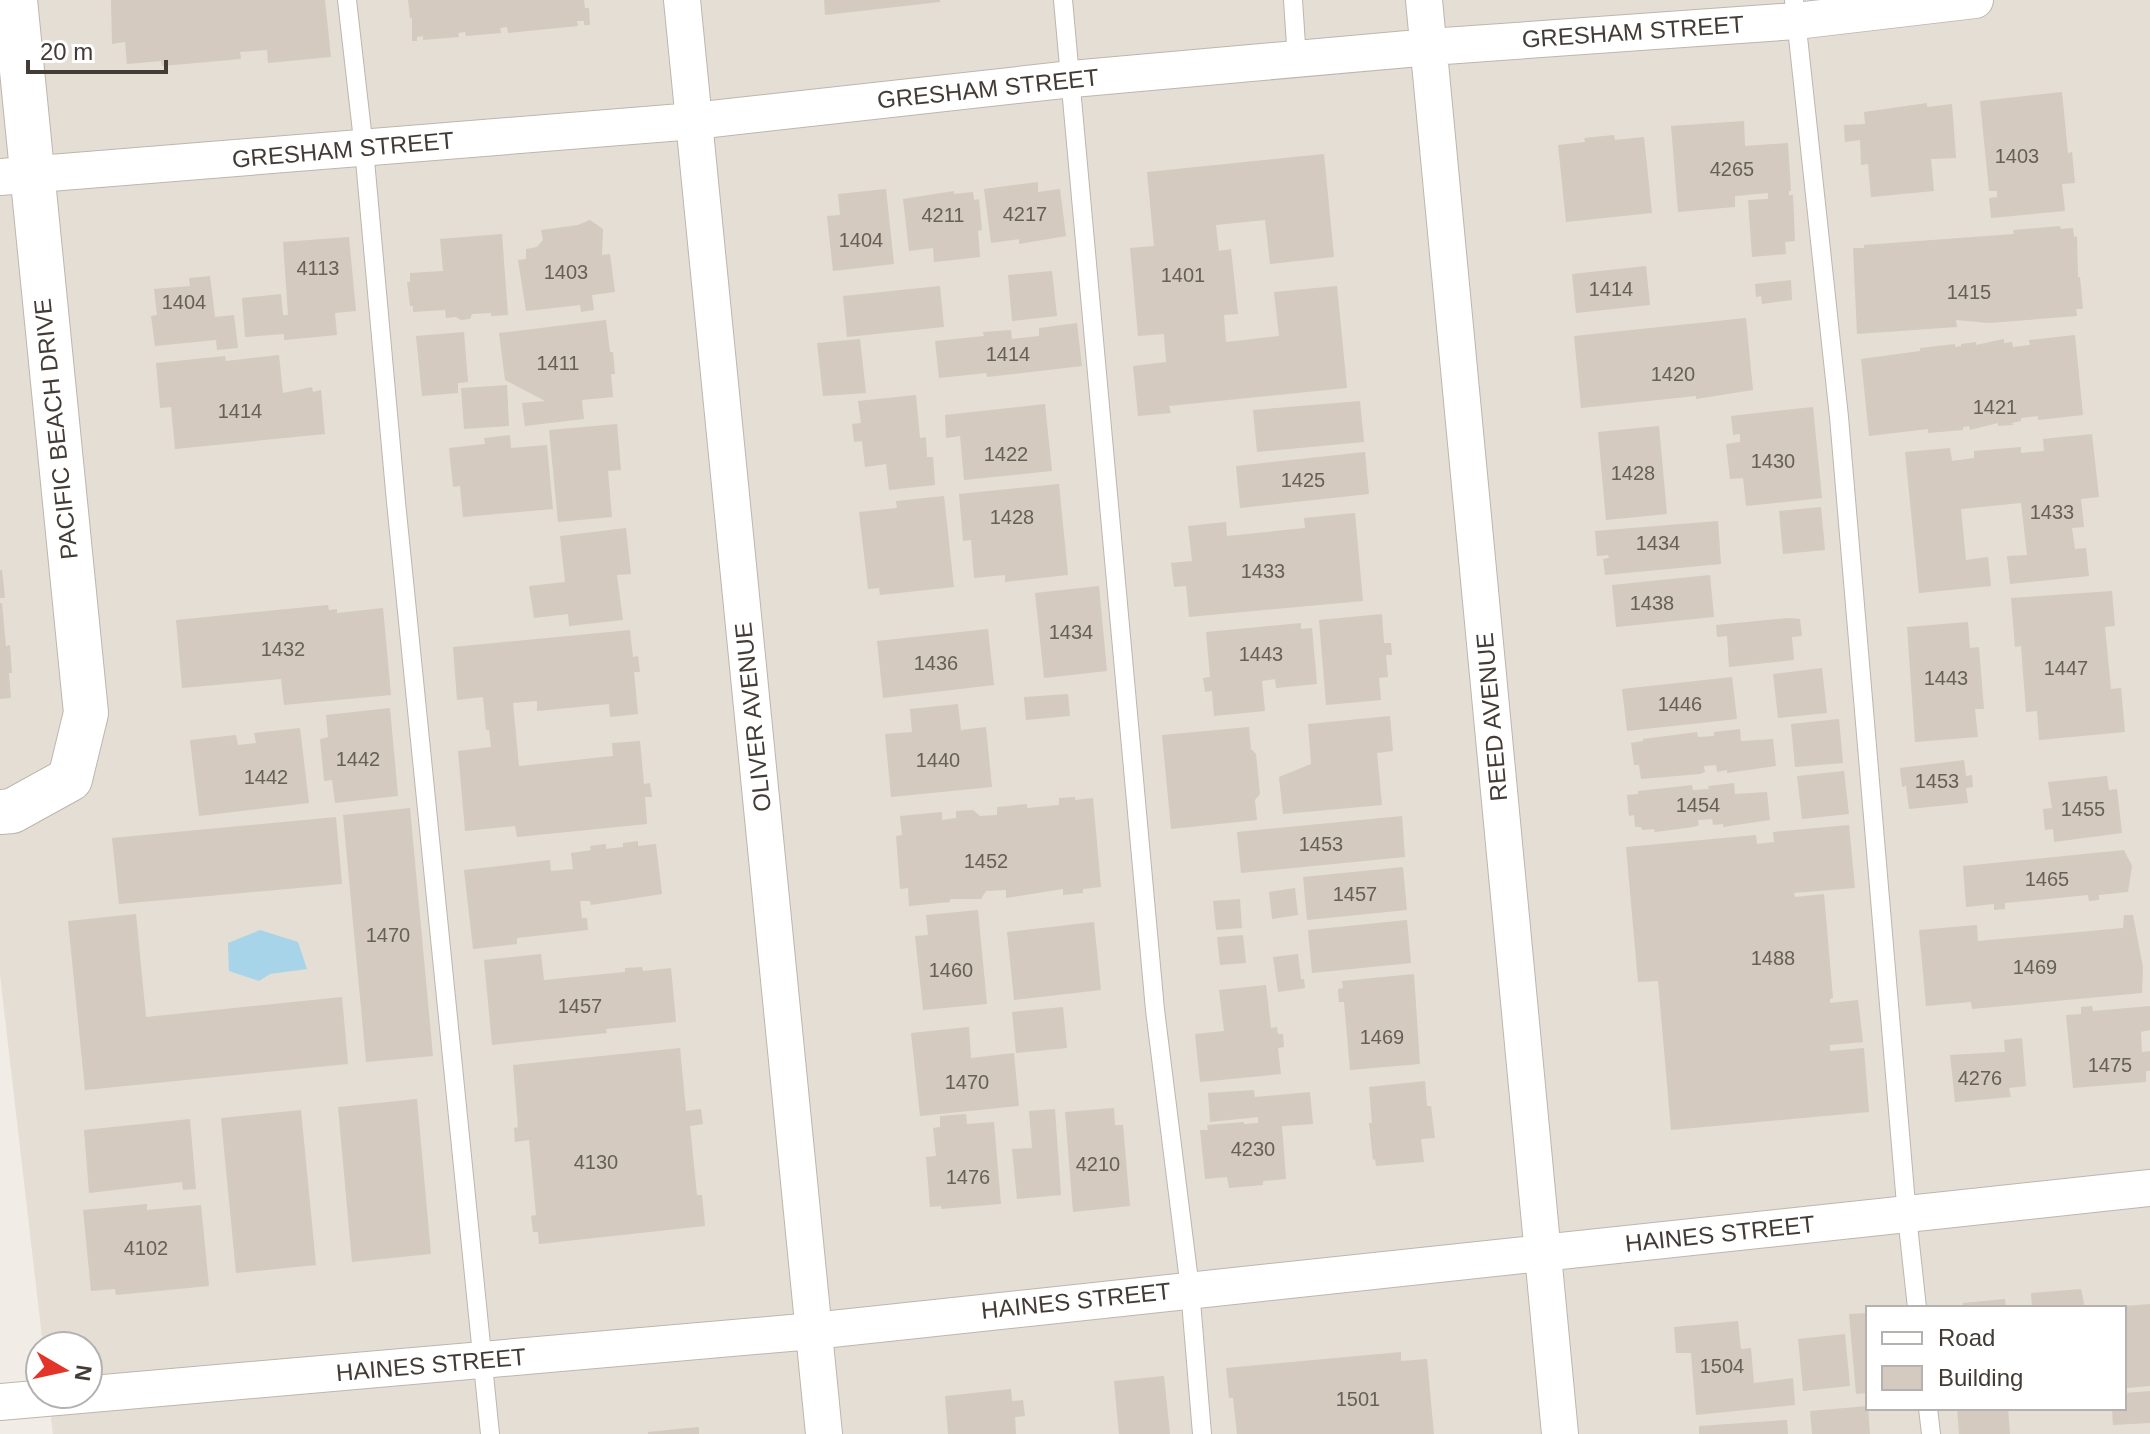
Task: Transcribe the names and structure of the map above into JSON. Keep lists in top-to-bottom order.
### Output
{
  "streets": {
    "street": [
      "GRESHAM STREET",
      "PACIFIC BEACH DRIVE",
      "OLIVER AVENUE",
      "REED AVENUE",
      "HAINES STREET"
    ]
  },
  "crossings": [
    ["GRESHAM STREET", "PACIFIC BEACH DRIVE"],
    ["GRESHAM STREET", "OLIVER AVENUE"],
    ["GRESHAM STREET", "REED AVENUE"],
    ["OLIVER AVENUE", "HAINES STREET"],
    ["REED AVENUE", "HAINES STREET"]
  ],
  "house_numbers": [
    "1403",
    "4265",
    "4217",
    "4211",
    "1404",
    "4113",
    "1403",
    "1401",
    "1414",
    "1415",
    "1404",
    "1414",
    "1411",
    "1420",
    "1421",
    "1414",
    "1422",
    "1430",
    "1428",
    "1425",
    "1433",
    "1428",
    "1434",
    "1433",
    "1438",
    "1434",
    "1432",
    "1443",
    "1436",
    "1447",
    "1443",
    "1446",
    "1442",
    "1440",
    "1442",
    "1453",
    "1454",
    "1455",
    "1453",
    "1452",
    "1465",
    "1457",
    "1470",
    "1488",
    "1469",
    "1460",
    "1457",
    "1469",
    "1475",
    "4276",
    "1470",
    "4230",
    "4130",
    "4210",
    "1476",
    "4102",
    "1504",
    "1501"
  ],
  "legend": ["Road", "Building"],
  "scale_bar": "20 m",
  "north": "right"
}
